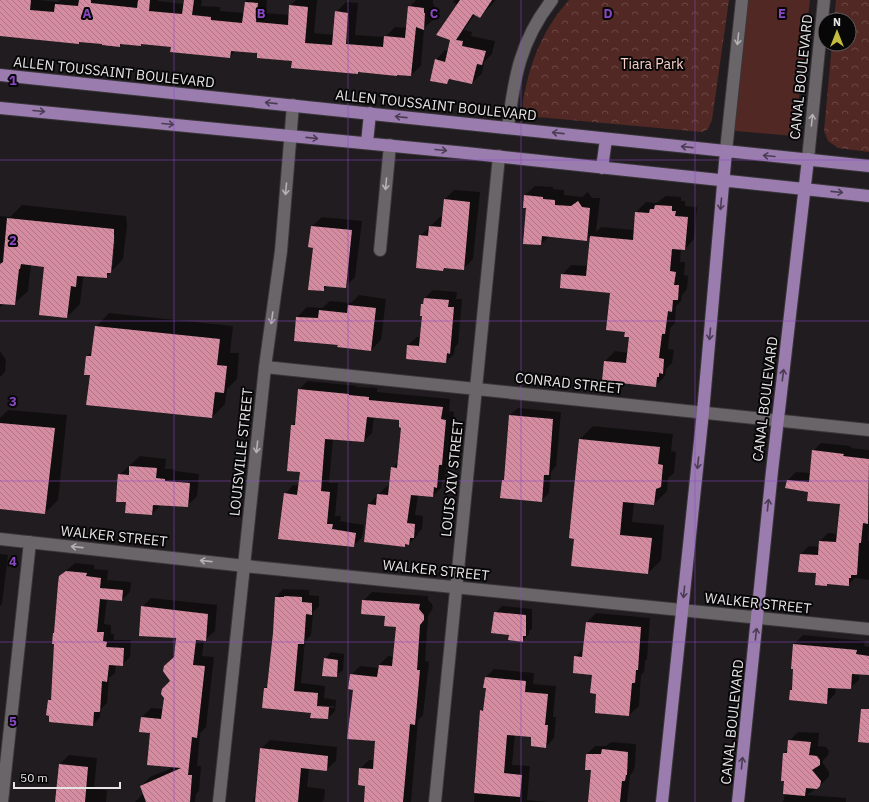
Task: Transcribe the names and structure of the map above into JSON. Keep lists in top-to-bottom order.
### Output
{
  "streets": {
    "main road": ["ALLEN TOUSSAINT BOULEVARD", "CANAL BOULEVARD"],
    "street": [
      "CONRAD STREET",
      "LOUISVILLE STREET",
      "LOUIS XIV STREET",
      "WALKER STREET"
    ]
  },
  "crossings": [
    ["ALLEN TOUSSAINT BOULEVARD", "CANAL BOULEVARD"],
    ["ALLEN TOUSSAINT BOULEVARD", "LOUISVILLE STREET"],
    ["CANAL BOULEVARD", "CONRAD STREET"],
    ["CANAL BOULEVARD", "WALKER STREET"],
    ["CONRAD STREET", "LOUISVILLE STREET"],
    ["CONRAD STREET", "LOUIS XIV STREET"],
    ["LOUISVILLE STREET", "WALKER STREET"],
    ["LOUIS XIV STREET", "WALKER STREET"]
  ],
  "one_way": ["CANAL BOULEVARD", "LOUISVILLE STREET"],
  "parks": ["Tiara Park"],
  "scale_bar": "50 m",
  "north": "top",
  "grid": {
    "columns": [
      "A",
      "B",
      "C",
      "D",
      "E"
    ],
    "rows": [
      "1",
      "2",
      "3",
      "4",
      "5"
    ]
  }
}
